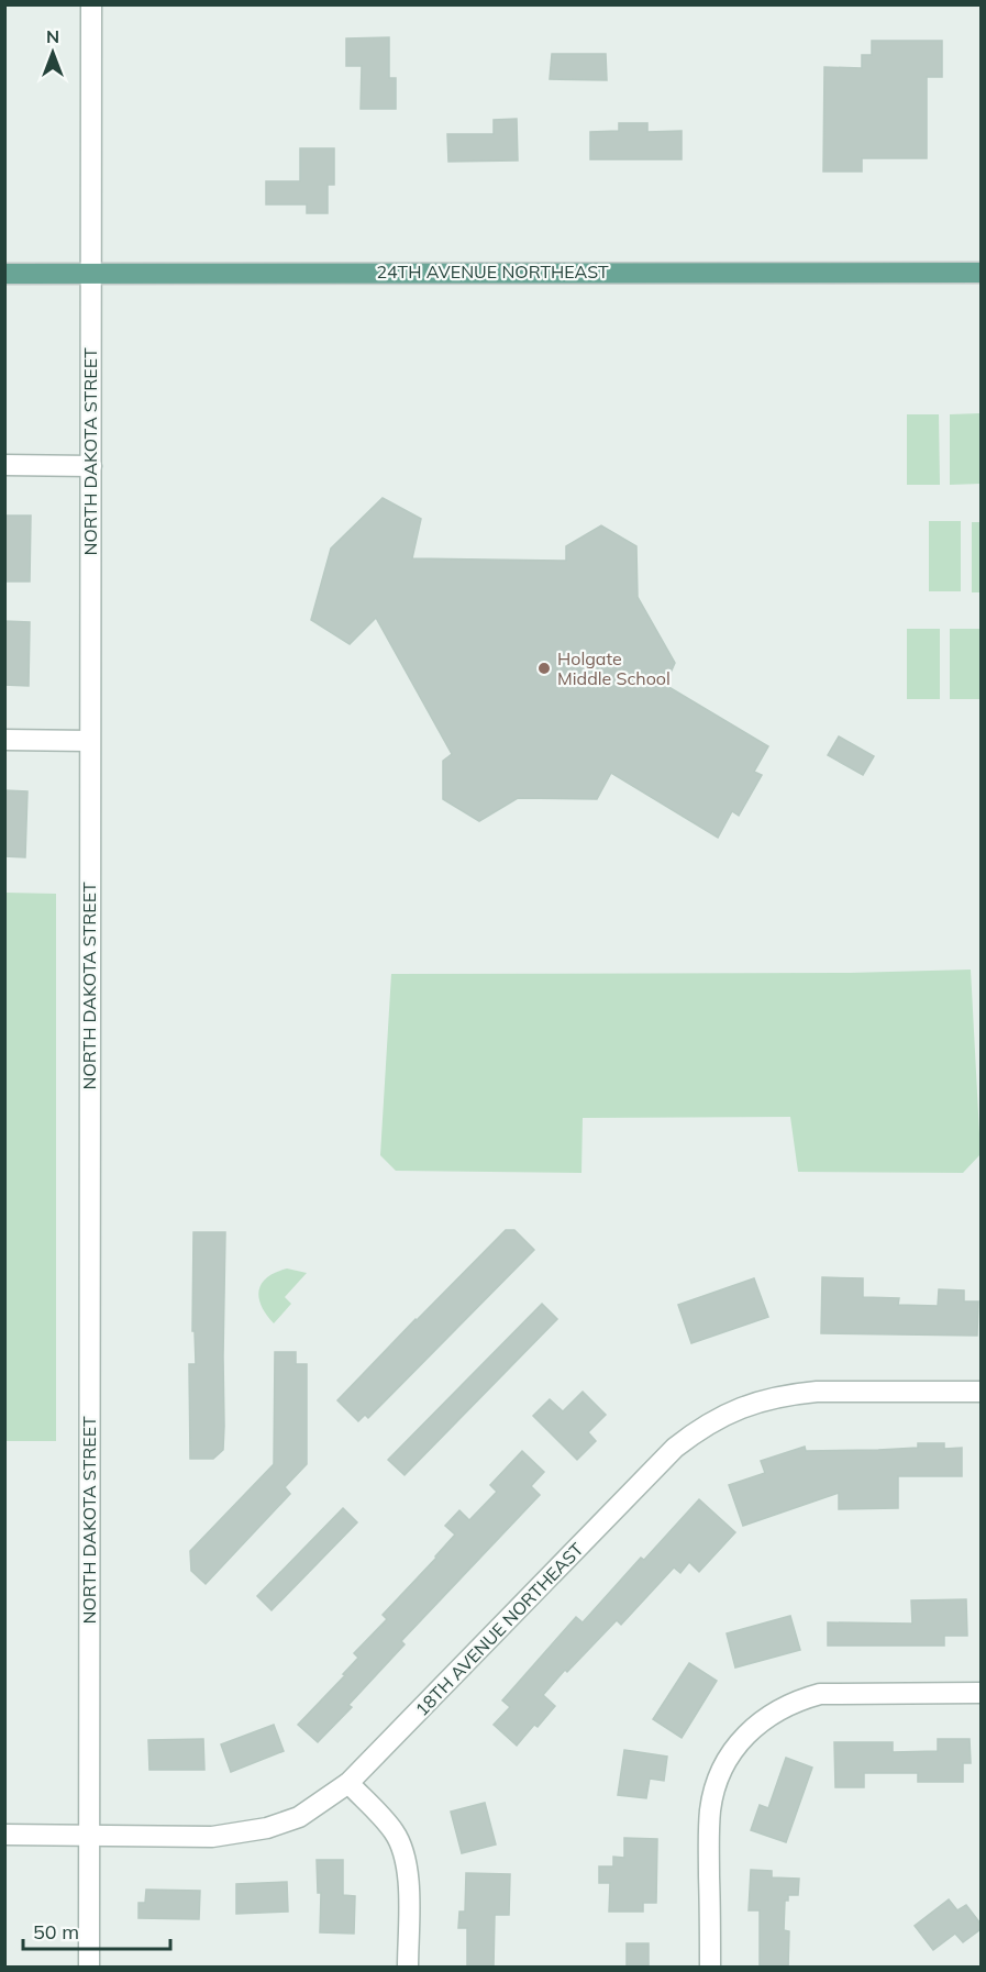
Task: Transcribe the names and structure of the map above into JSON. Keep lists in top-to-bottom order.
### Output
{
  "streets": {
    "main road": ["24TH AVENUE NORTHEAST"],
    "street": ["NORTH DAKOTA STREET", "18TH AVENUE NORTHEAST"]
  },
  "crossings": [
    ["24TH AVENUE NORTHEAST", "NORTH DAKOTA STREET"],
    ["NORTH DAKOTA STREET", "18TH AVENUE NORTHEAST"]
  ],
  "places": ["Holgate Middle School"],
  "scale_bar": "50 m",
  "north": "top"
}
